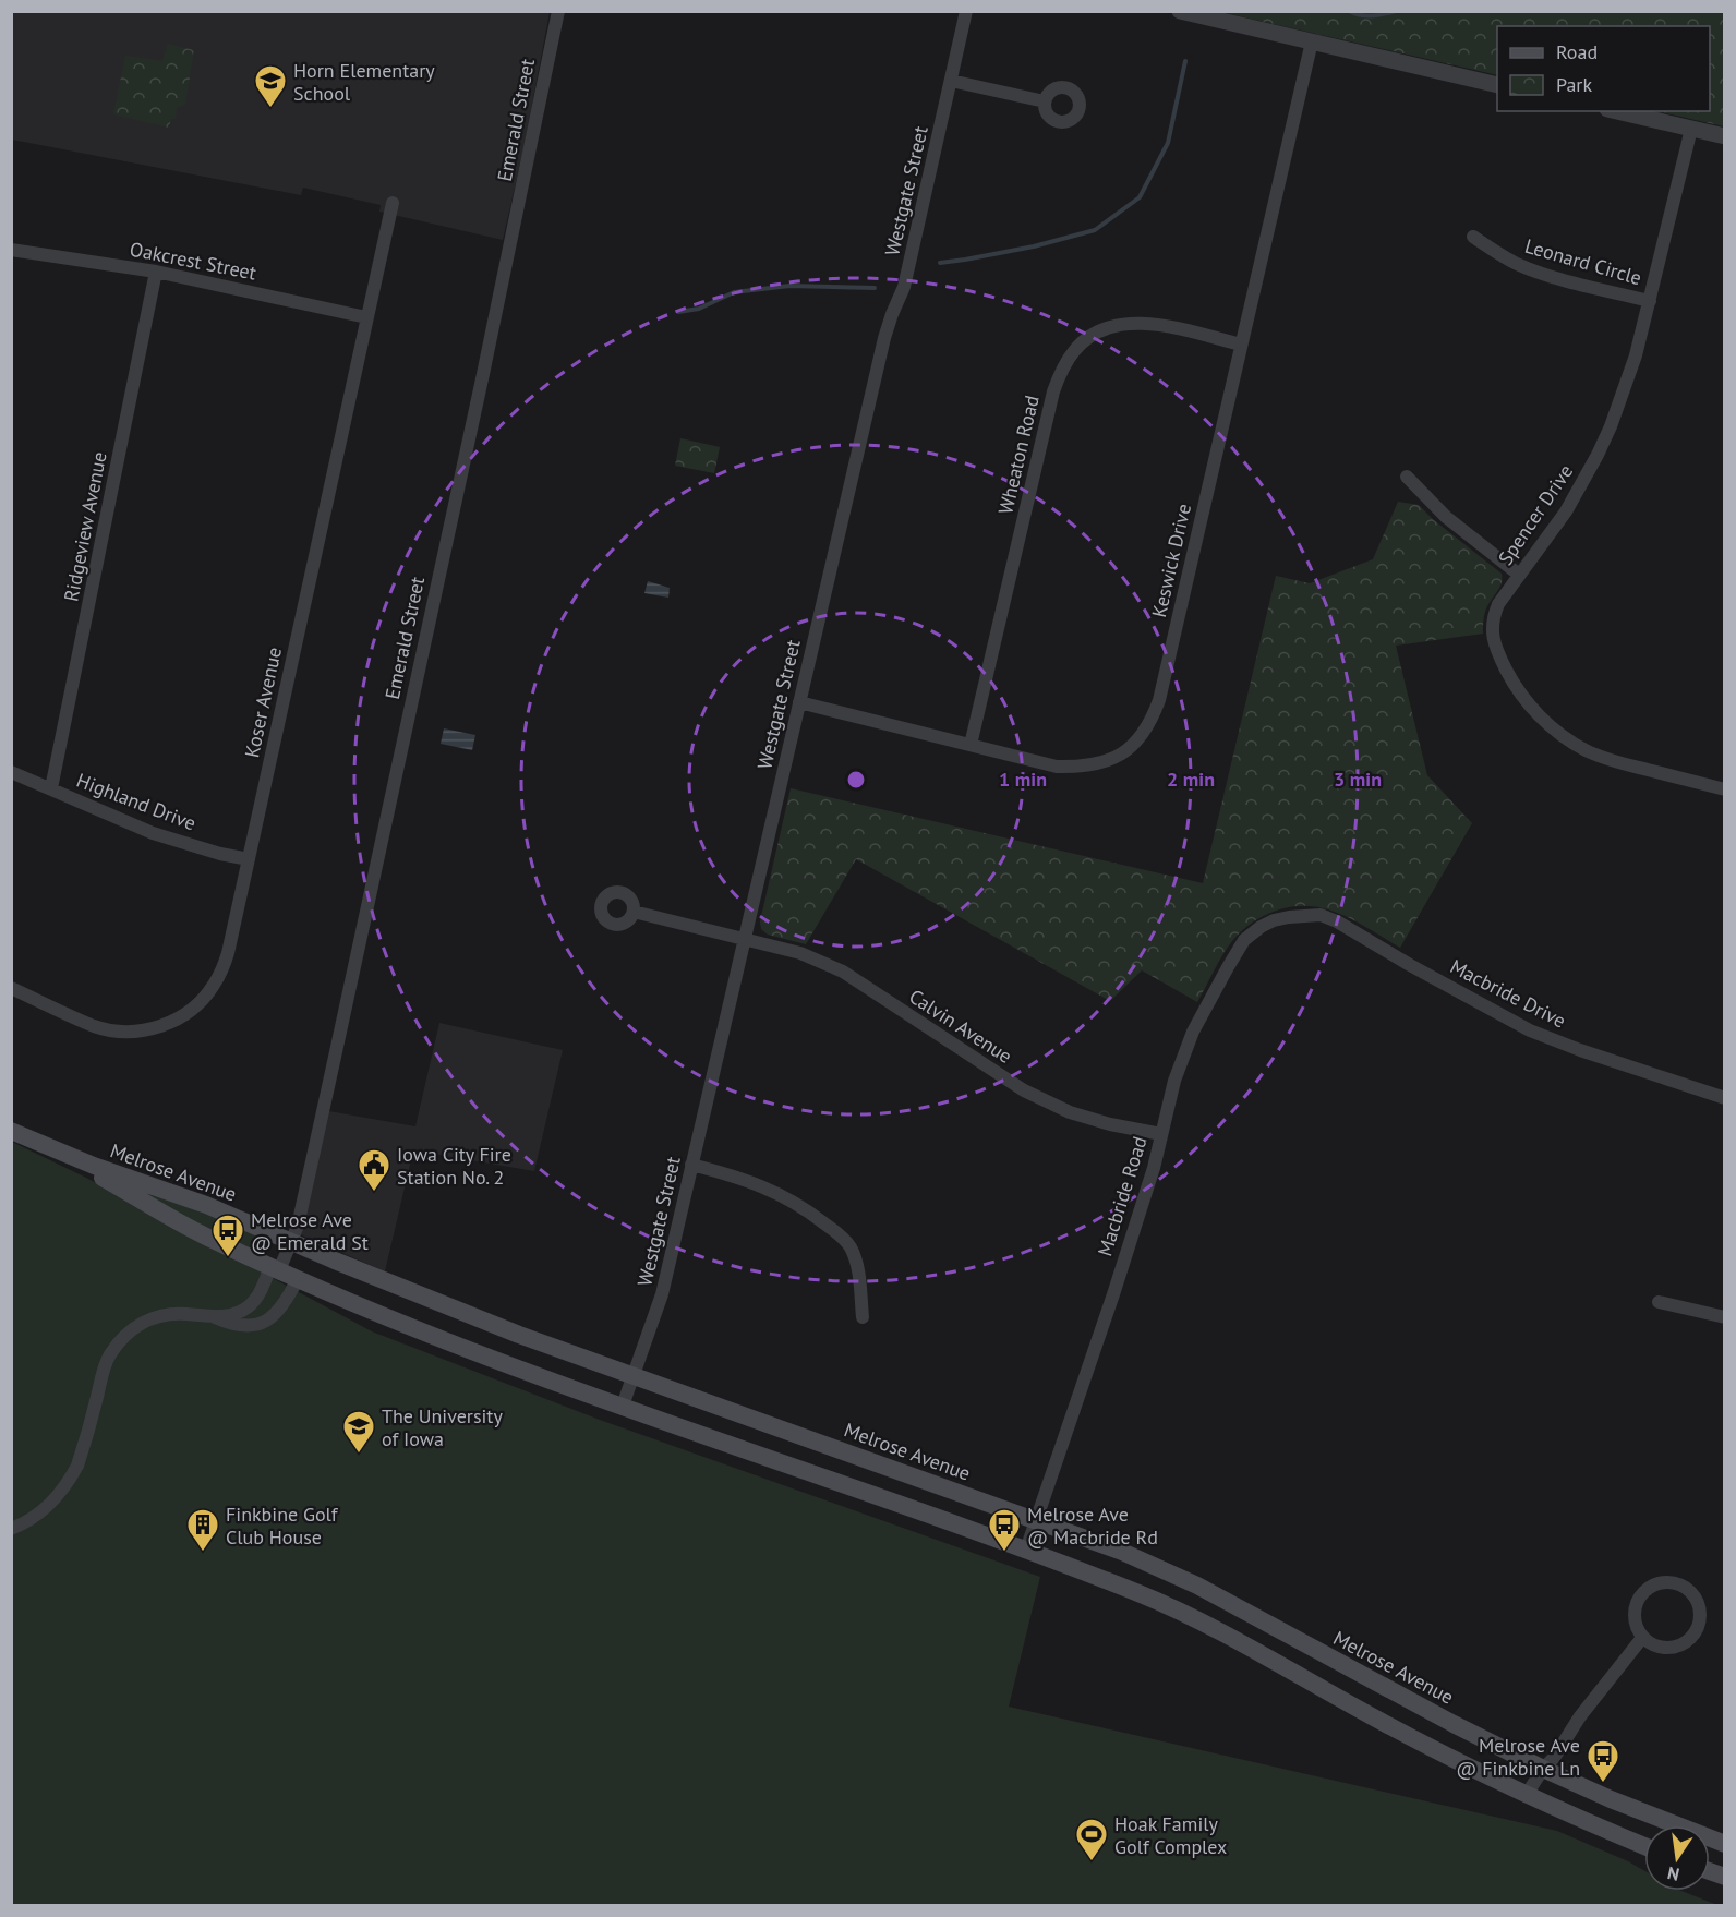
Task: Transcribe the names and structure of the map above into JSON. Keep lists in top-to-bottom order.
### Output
{
  "streets": {
    "main road": ["Melrose Avenue"],
    "street": [
      "Emerald Street",
      "Westgate Street",
      "Oakcrest Street",
      "Leonard Circle",
      "Wheaton Road",
      "Spencer Drive",
      "Ridgeview Avenue",
      "Keswick Drive",
      "Koser Avenue",
      "Highland Drive",
      "Macbride Drive",
      "Calvin Avenue",
      "Macbride Road"
    ]
  },
  "crossings": [
    ["Emerald Street", "Melrose Avenue"],
    ["Westgate Street", "Keswick Drive"],
    ["Westgate Street", "Calvin Avenue"],
    ["Westgate Street", "Melrose Avenue"],
    ["Oakcrest Street", "Ridgeview Avenue"],
    ["Oakcrest Street", "Koser Avenue"],
    ["Leonard Circle", "Spencer Drive"],
    ["Wheaton Road", "Keswick Drive"],
    ["Ridgeview Avenue", "Highland Drive"],
    ["Koser Avenue", "Highland Drive"],
    ["Macbride Drive", "Macbride Road"],
    ["Calvin Avenue", "Macbride Road"],
    ["Melrose Avenue", "Macbride Road"]
  ],
  "places": {
    "school or university": ["Horn Elementary School", "The University of Iowa"],
    "public building": ["Iowa City Fire Station No. 2"],
    "bus stop": ["Melrose Ave @ Emerald St", "Melrose Ave @ Macbride Rd", "Melrose Ave @ Finkbine Ln"],
    "building": ["Finkbine Golf Club House"],
    "sports": ["Hoak Family Golf Complex"]
  },
  "legend": ["Road", "Park"],
  "north": "bottom",
  "rings": ["1 min", "2 min", "3 min"]
}
